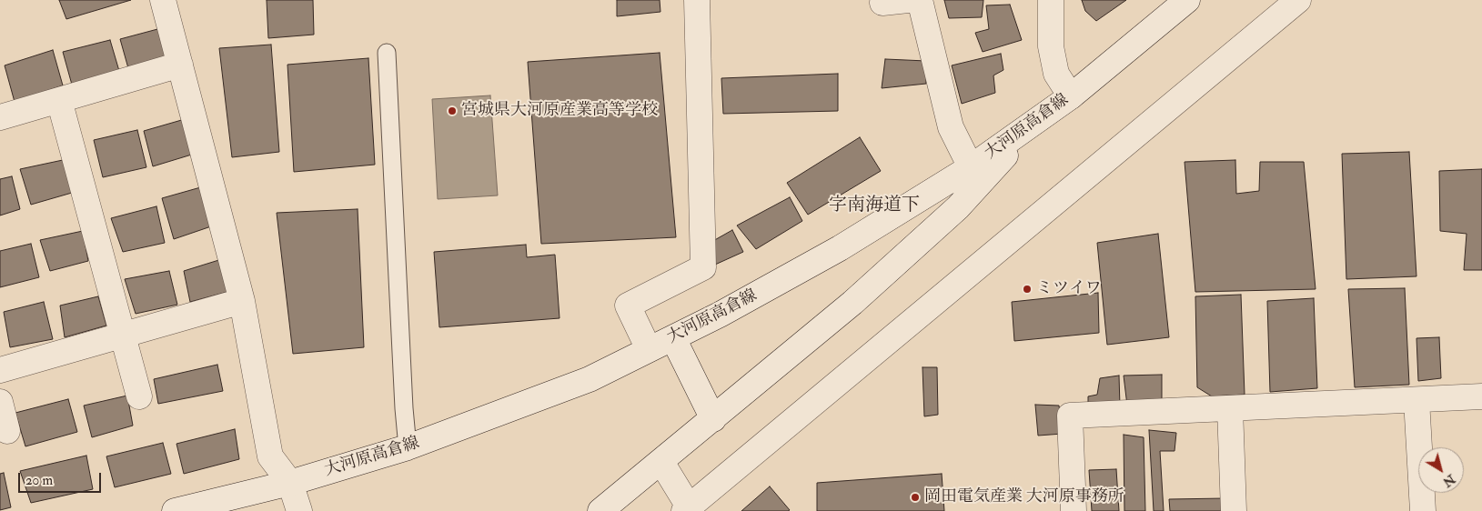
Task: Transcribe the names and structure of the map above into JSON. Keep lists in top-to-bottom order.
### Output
{
  "streets": {
    "street": ["大河原高倉線"]
  },
  "districts": ["字南海道下"],
  "places": ["宮城県大河原産業高等学校", "ミツイワ", "岡田電気産業 大河原事務所"],
  "scale_bar": "20 m",
  "north": "bottom right"
}
